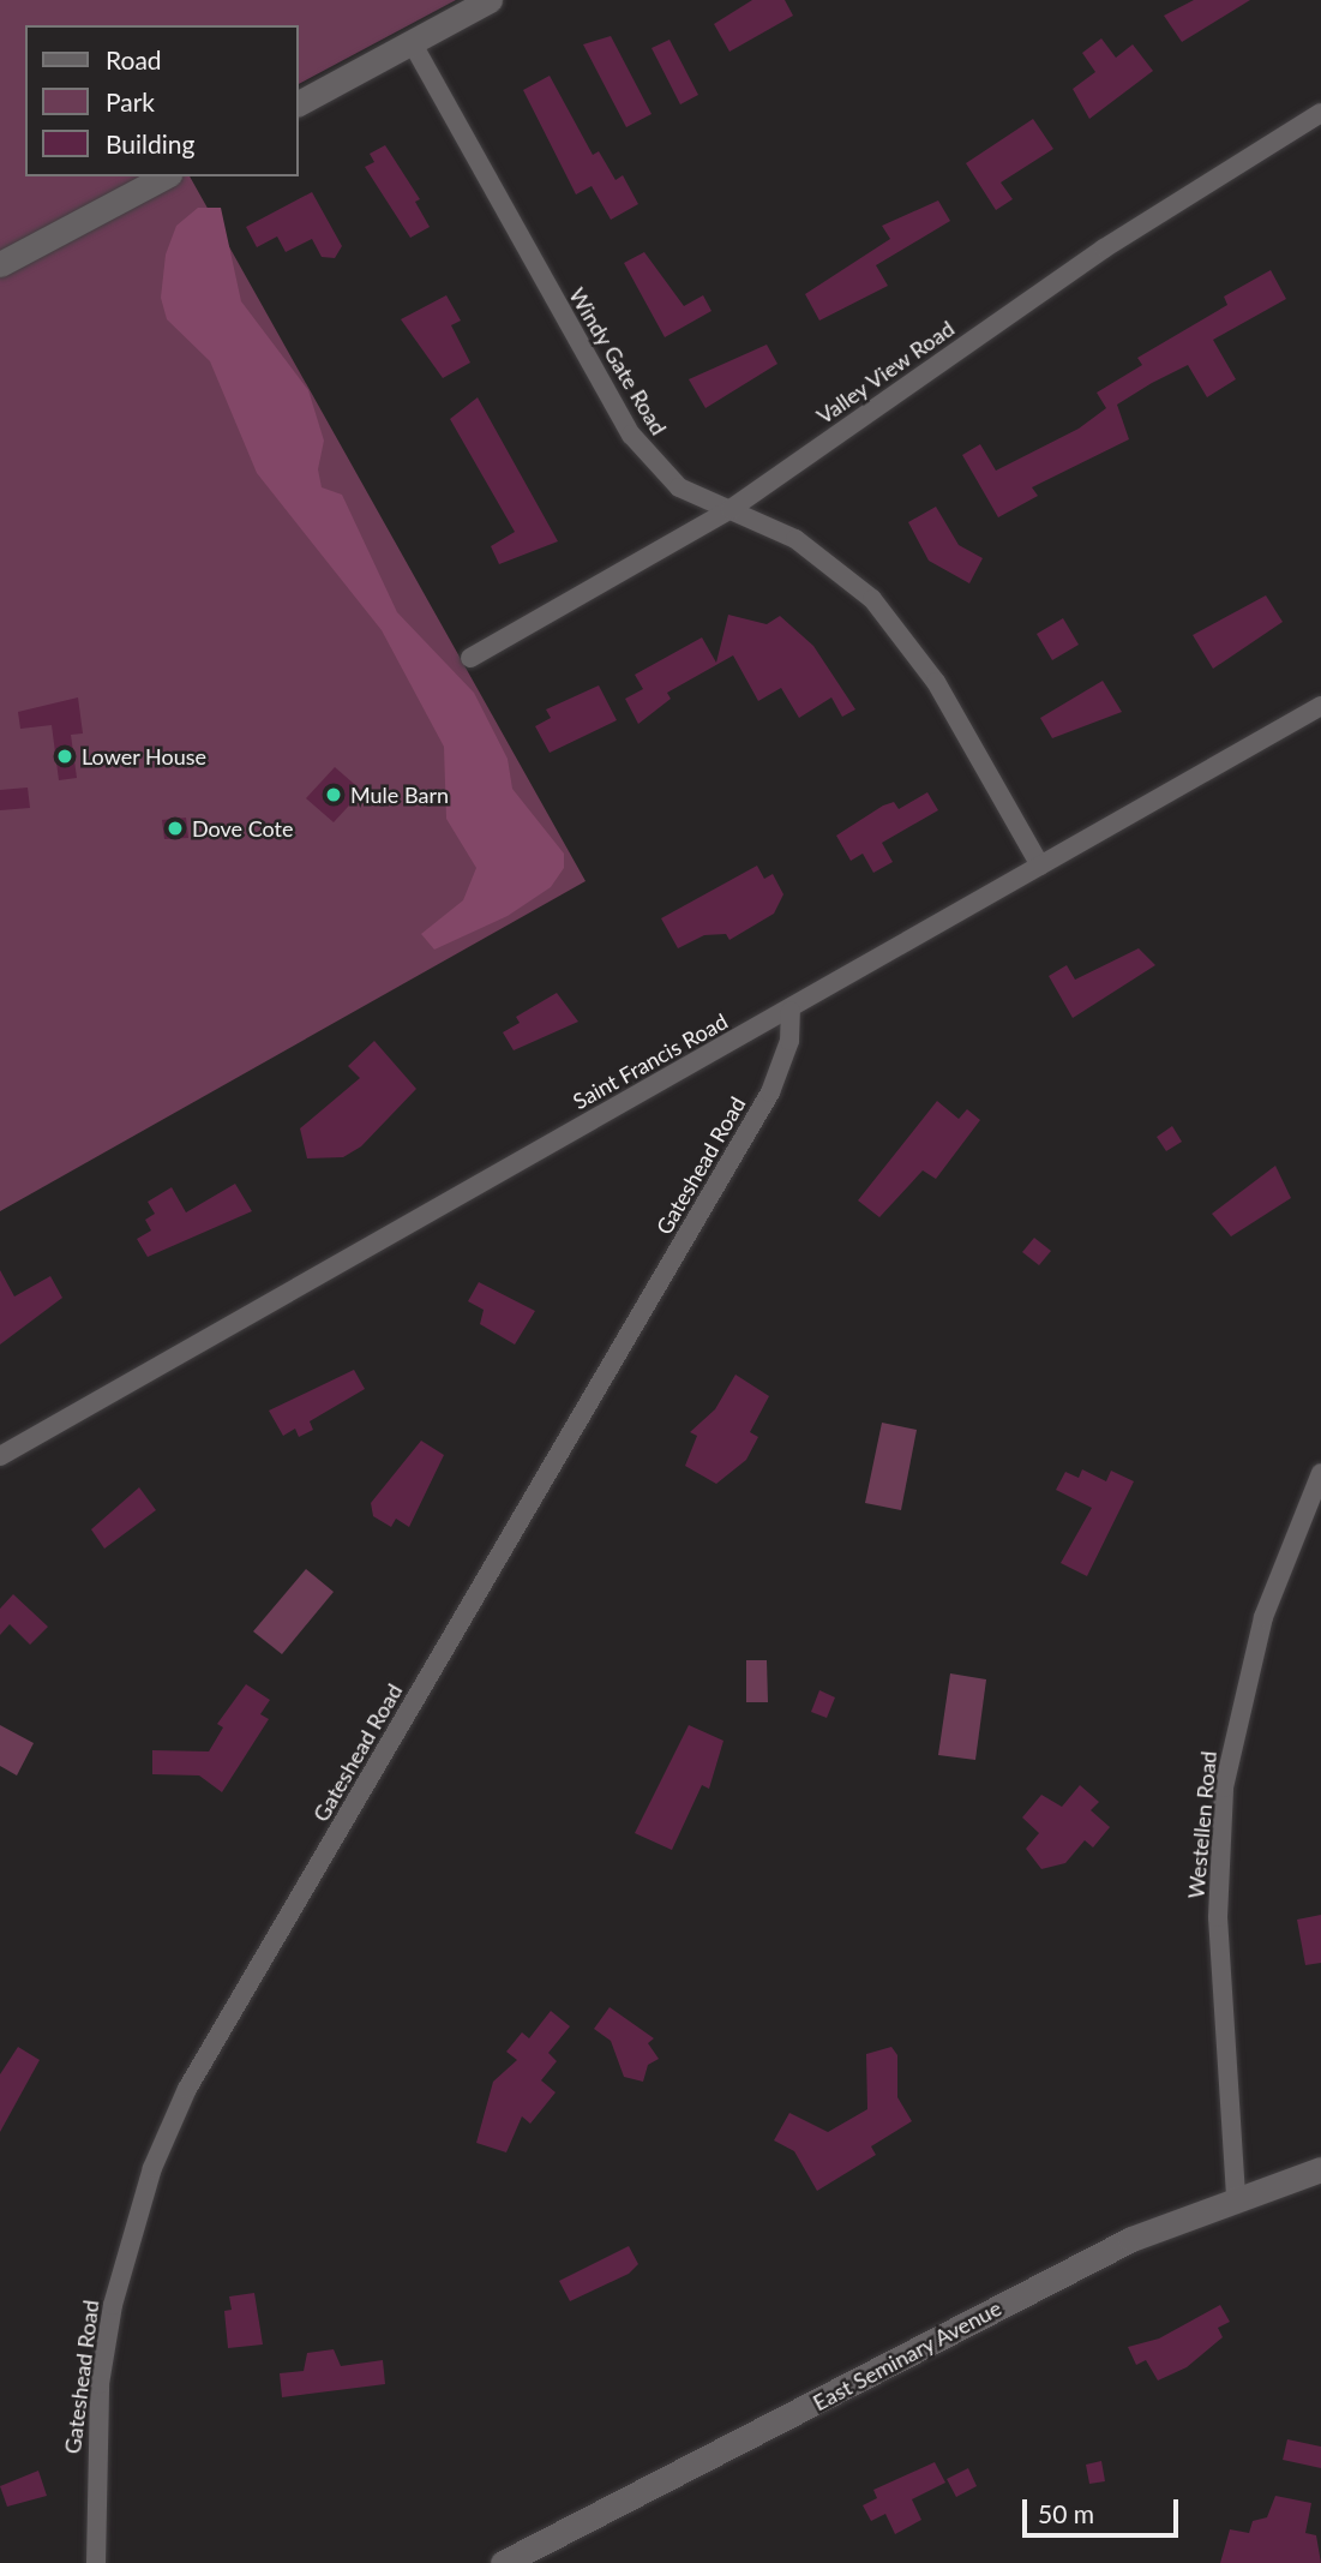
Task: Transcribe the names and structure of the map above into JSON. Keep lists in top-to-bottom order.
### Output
{
  "streets": {
    "street": [
      "Windy Gate Road",
      "Valley View Road",
      "Saint Francis Road",
      "Gateshead Road",
      "Westellen Road",
      "East Seminary Avenue"
    ]
  },
  "crossings": [
    ["Windy Gate Road", "Valley View Road"],
    ["Windy Gate Road", "Saint Francis Road"],
    ["Saint Francis Road", "Gateshead Road"],
    ["Westellen Road", "East Seminary Avenue"]
  ],
  "places": ["Lower House", "Mule Barn", "Dove Cote"],
  "legend": ["Road", "Park", "Building"],
  "scale_bar": "50 m"
}
